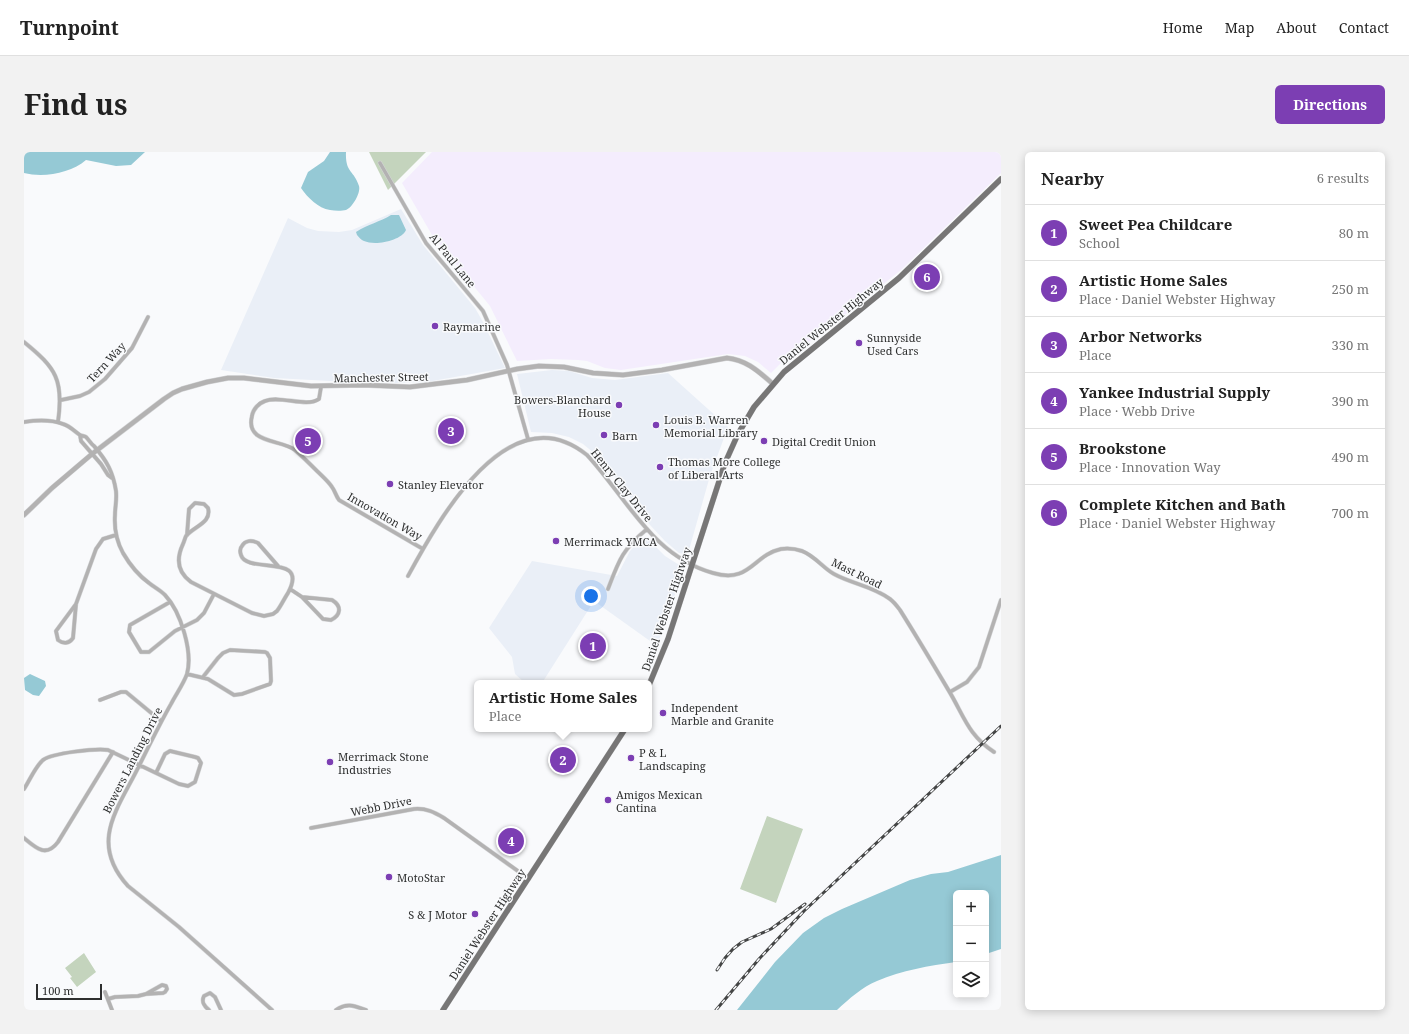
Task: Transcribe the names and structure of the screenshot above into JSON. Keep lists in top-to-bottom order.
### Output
{
  "streets": {
    "main road": ["Daniel Webster Highway"],
    "street": [
      "Al Paul Lane",
      "Tern Way",
      "Manchester Street",
      "Henry Clay Drive",
      "Innovation Way",
      "Mast Road",
      "Bowers Landing Drive",
      "Webb Drive"
    ]
  },
  "crossings": [
    ["Al Paul Lane", "Manchester Street"],
    ["Daniel Webster Highway", "Manchester Street"],
    ["Daniel Webster Highway", "Henry Clay Drive"],
    ["Daniel Webster Highway", "Mast Road"],
    ["Daniel Webster Highway", "Webb Drive"],
    ["Manchester Street", "Innovation Way"],
    ["Manchester Street", "Bowers Landing Drive"],
    ["Henry Clay Drive", "Innovation Way"],
    ["Henry Clay Drive", "Mast Road"]
  ],
  "places": [
    "Raymarine",
    "Sunnyside Used Cars",
    "Bowers-Blanchard House",
    "Louis B. Warren Memorial Library",
    "Barn",
    "Digital Credit Union",
    "Thomas More College of Liberal Arts",
    "Stanley Elevator",
    "Merrimack YMCA",
    "Independent Marble and Granite",
    "P & L Landscaping",
    "Merrimack Stone Industries",
    "Amigos Mexican Cantina",
    "MotoStar",
    "S & J Motor"
  ],
  "scale_bar": "100 m",
  "page": {
    "header": "Turnpoint",
    "nav": [
      "Home",
      "Map",
      "About",
      "Contact"
    ],
    "title": "Find us",
    "buttons": "Directions",
    "heading": ["Nearby", "6 results"],
    "list": [
      {
        "mark": "1",
        "name": "Sweet Pea Childcare",
        "note": "School",
        "value": "80 m"
      },
      {
        "mark": "2",
        "name": "Artistic Home Sales",
        "note": "Place · Daniel Webster Highway",
        "value": "250 m"
      },
      {
        "mark": "3",
        "name": "Arbor Networks",
        "note": "Place",
        "value": "330 m"
      },
      {
        "mark": "4",
        "name": "Yankee Industrial Supply",
        "note": "Place · Webb Drive",
        "value": "390 m"
      },
      {
        "mark": "5",
        "name": "Brookstone",
        "note": "Place · Innovation Way",
        "value": "490 m"
      },
      {
        "mark": "6",
        "name": "Complete Kitchen and Bath",
        "note": "Place · Daniel Webster Highway",
        "value": "700 m"
      }
    ],
    "pins": [
      "6",
      "3",
      "5",
      "1",
      "2",
      "4"
    ],
    "popup": ["Artistic Home Sales", "Place"],
    "map_buttons": ["+", "−"],
    "scale": "100 m"
  }
}
